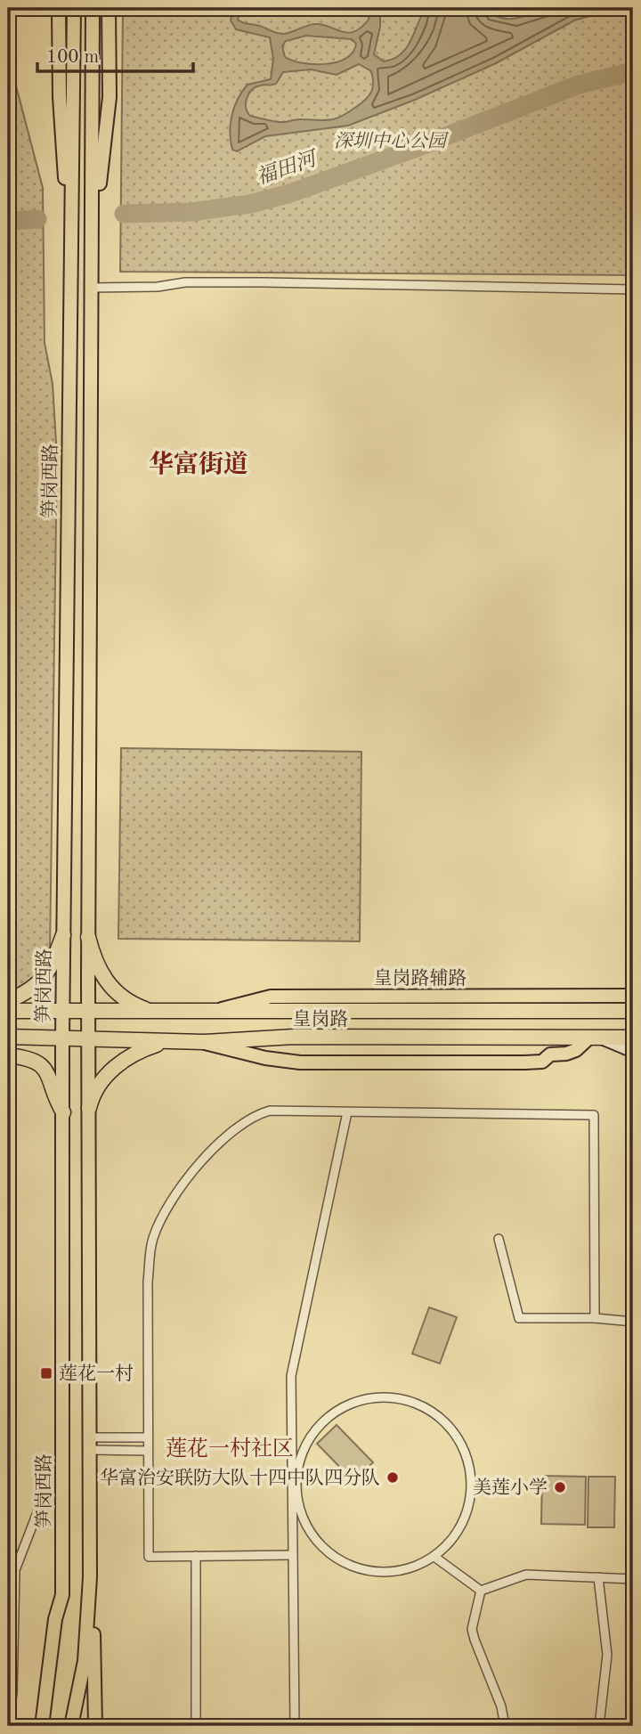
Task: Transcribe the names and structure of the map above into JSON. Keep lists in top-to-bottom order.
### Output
{
  "streets": {
    "highway": ["皇岗路"],
    "main road": ["笋岗西路", "皇岗路辅路"]
  },
  "crossings": [
    ["笋岗西路", "皇岗路"],
    ["皇岗路辅路", "皇岗路"]
  ],
  "districts": ["华富街道", "莲花一村社区"],
  "water": ["福田河"],
  "parks": ["深圳中心公园"],
  "places": {
    "transit": ["莲花一村"],
    "other": ["华富治安联防大队十四中队四分队", "美莲小学"]
  },
  "scale_bar": "100 m"
}
